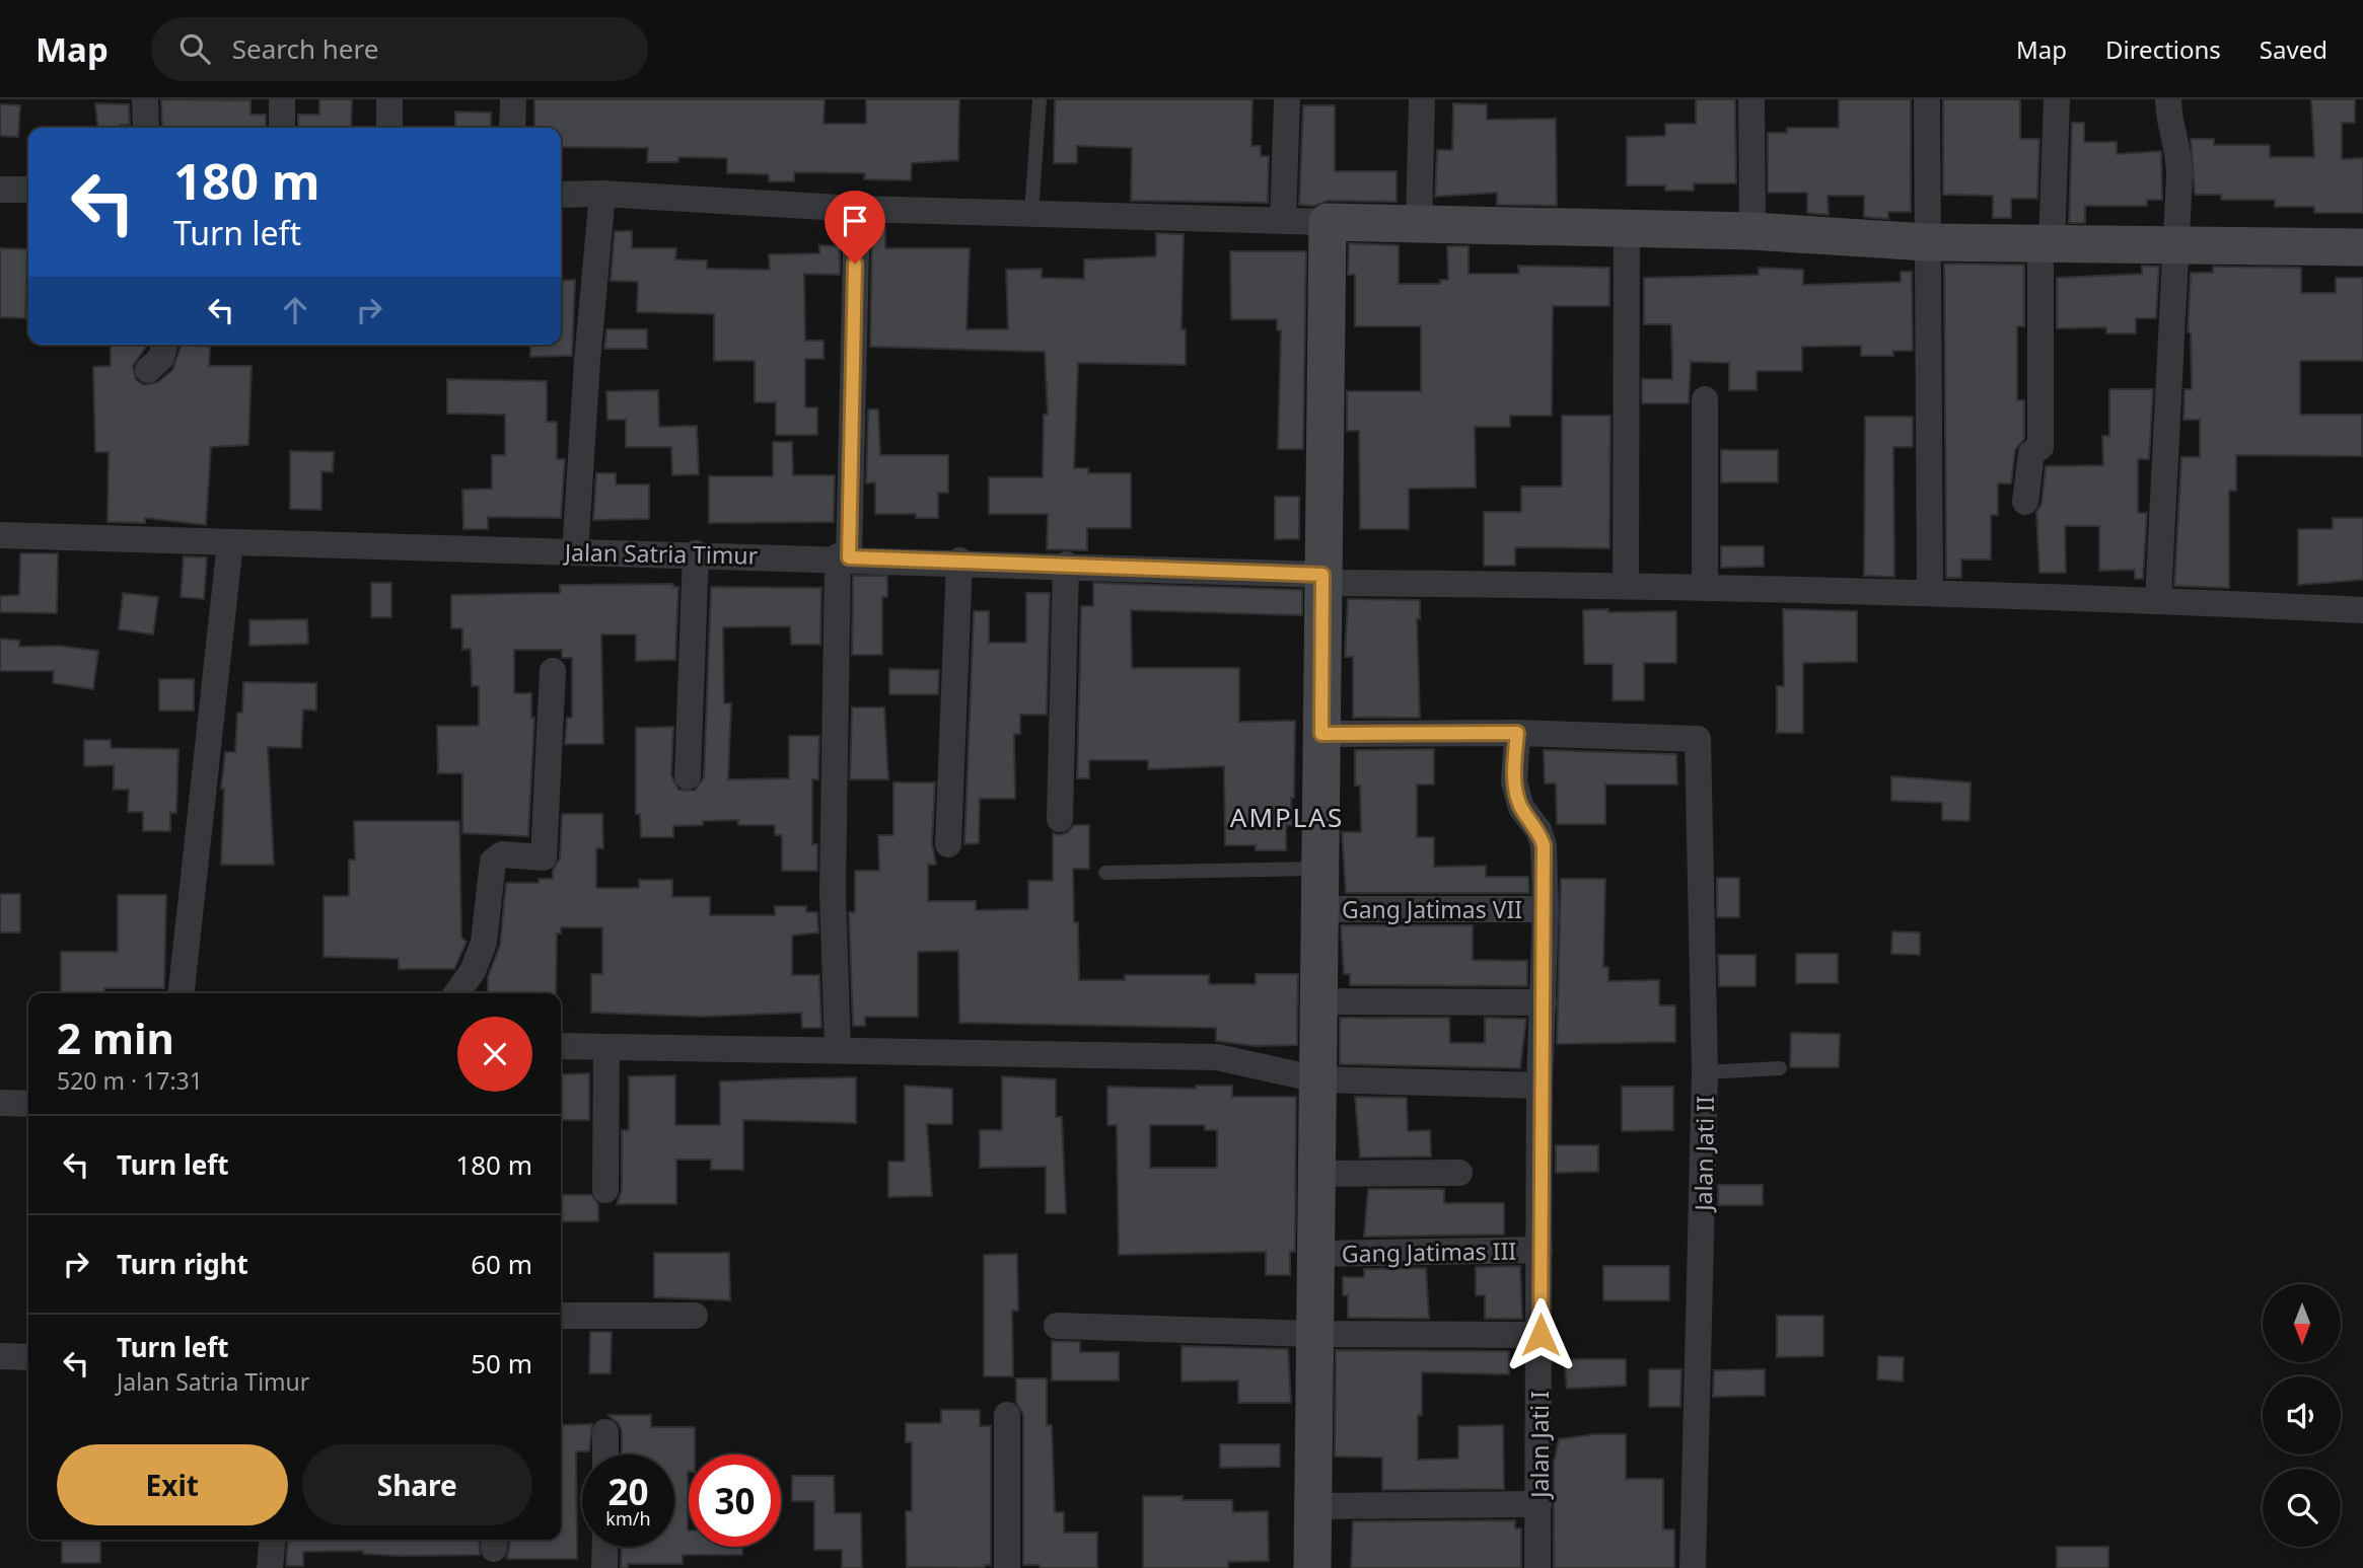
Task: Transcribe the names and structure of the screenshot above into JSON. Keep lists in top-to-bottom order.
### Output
{
  "streets": {
    "street": [
      "Jalan Satria Timur",
      "Gang Jatimas VII",
      "Jalan Jati II",
      "Gang Jatimas III",
      "Jalan Jati I"
    ]
  },
  "crossings": [
    ["Gang Jatimas VII", "Jalan Jati I"],
    ["Jalan Jati II", "Jalan Jati I"],
    ["Gang Jatimas III", "Jalan Jati I"]
  ],
  "districts": ["AMPLAS"],
  "north": "bottom",
  "page": {
    "header": "Map",
    "search": "Search here",
    "nav": ["Map", "Directions", "Saved"],
    "turn": ["180 m", "Turn left"],
    "heading": ["2 min", "520 m · 17:31"],
    "list": [
      {
        "name": "Turn left",
        "value": "180 m"
      },
      {
        "name": "Turn right",
        "value": "60 m"
      },
      {
        "name": "Turn left",
        "note": "Jalan Satria Timur",
        "value": "50 m"
      }
    ],
    "buttons": ["Exit", "Share"],
    "speed": "20 km/h",
    "limit": "30"
  }
}
